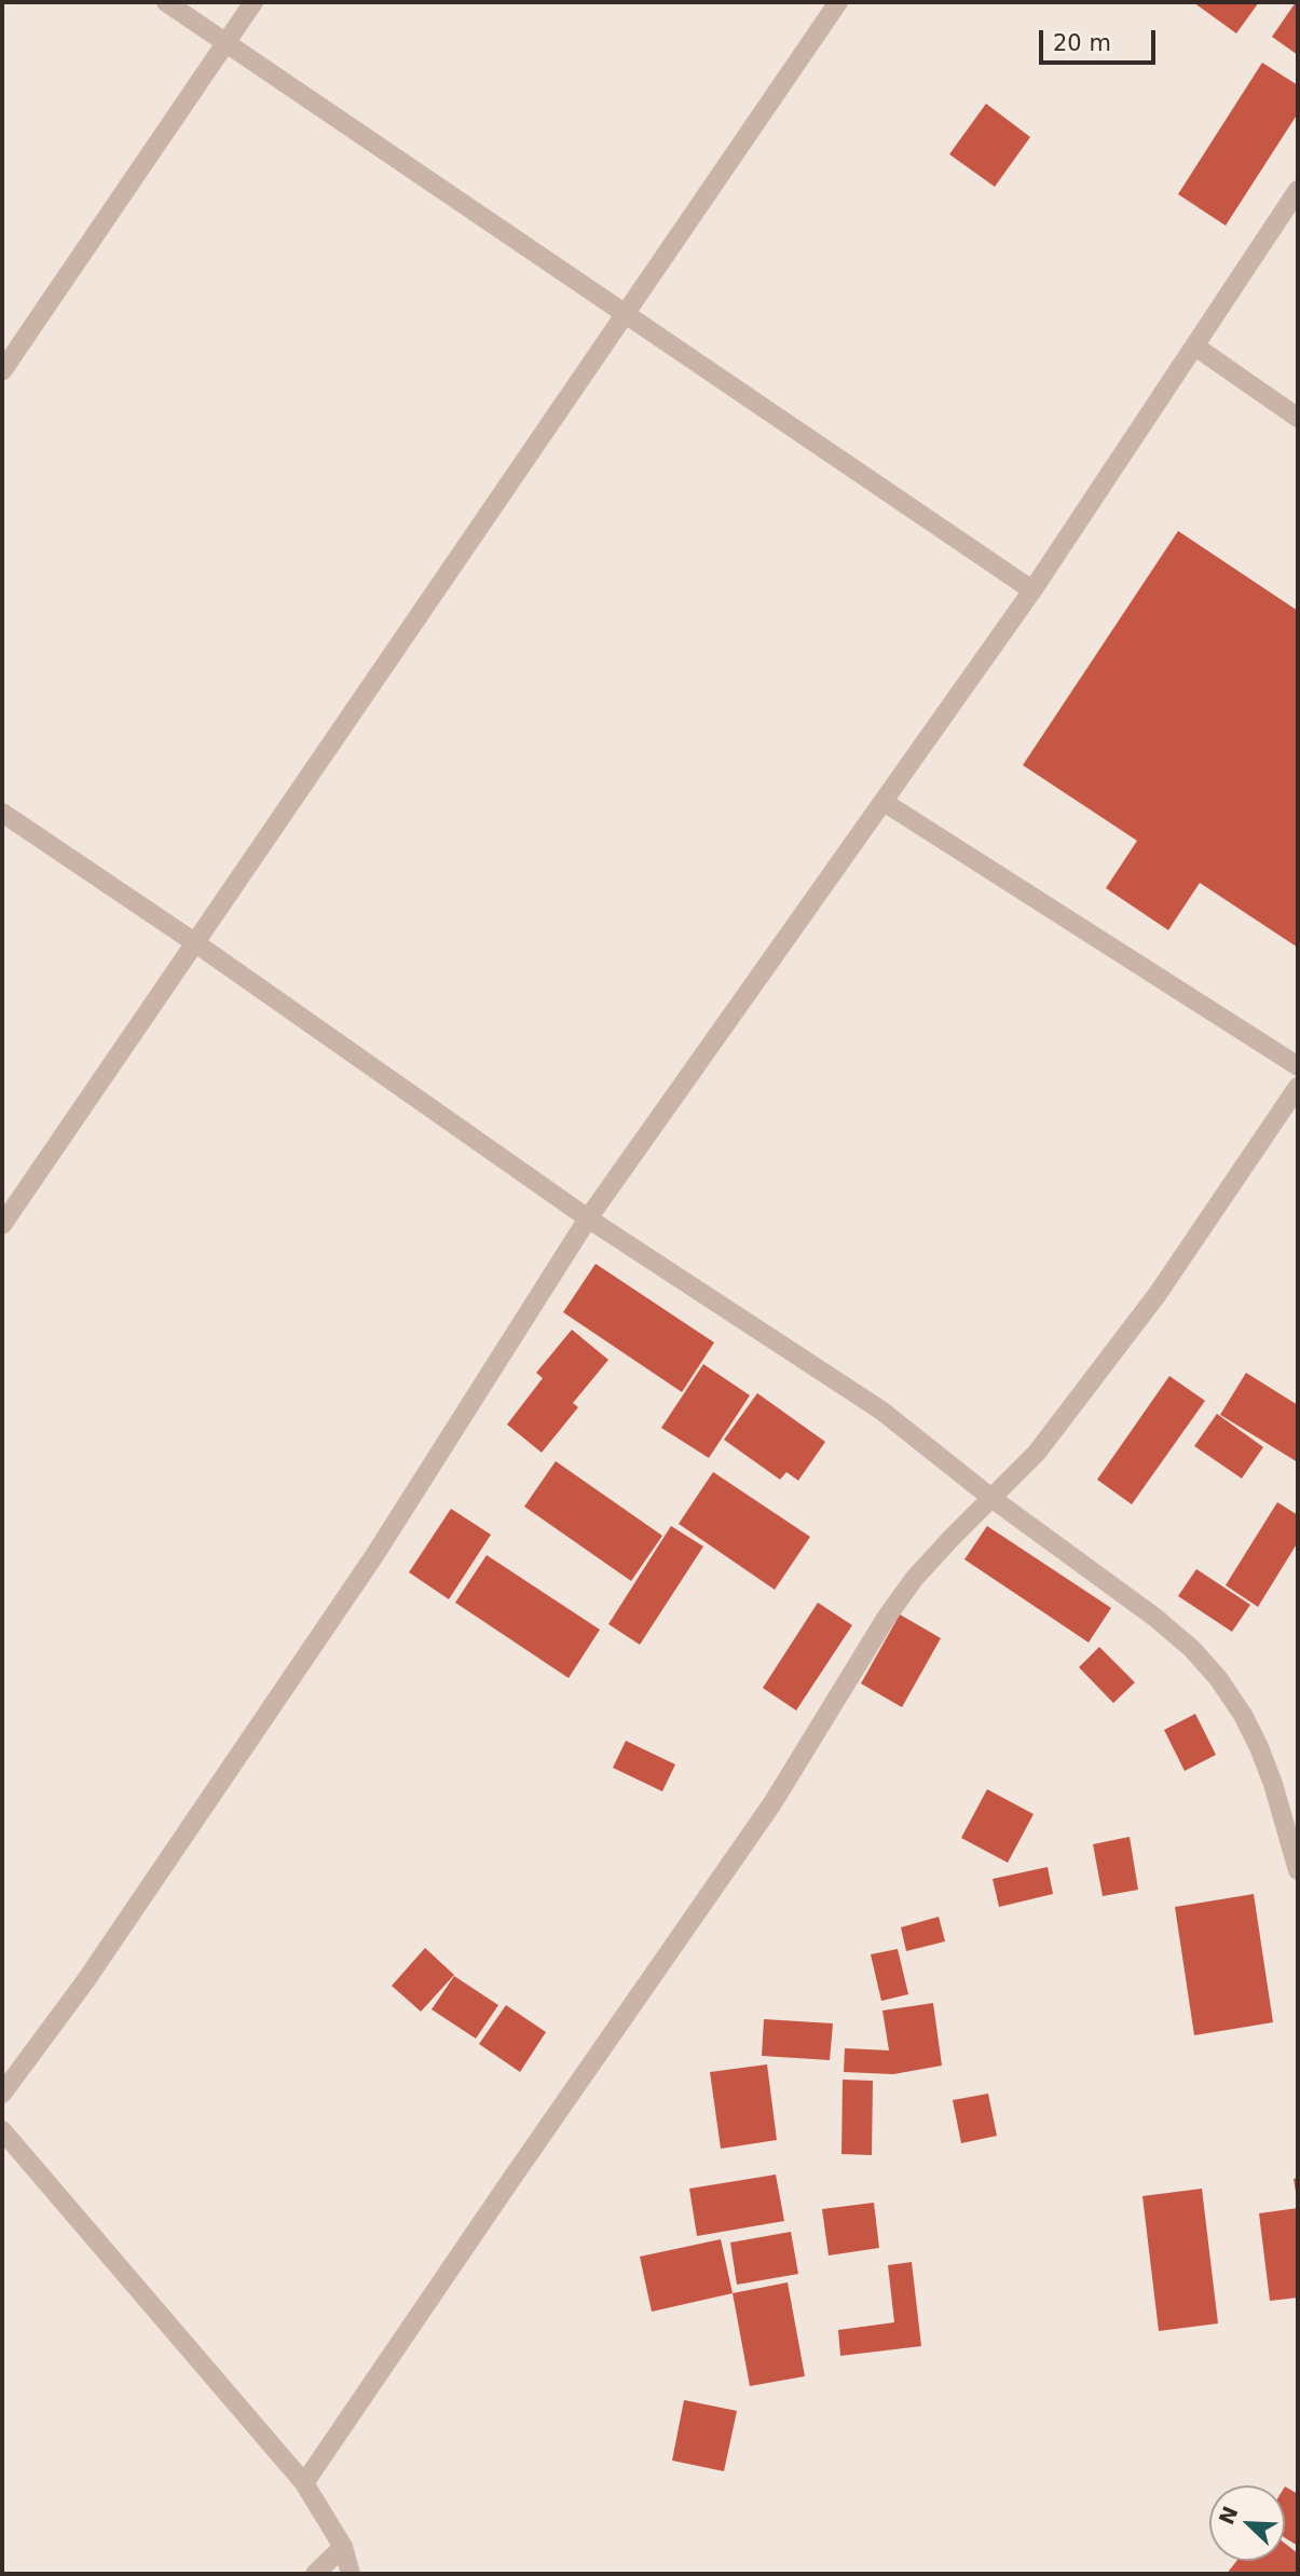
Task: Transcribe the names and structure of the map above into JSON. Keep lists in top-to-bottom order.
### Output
{
  "scale_bar": "20 m",
  "north": "top left"
}
